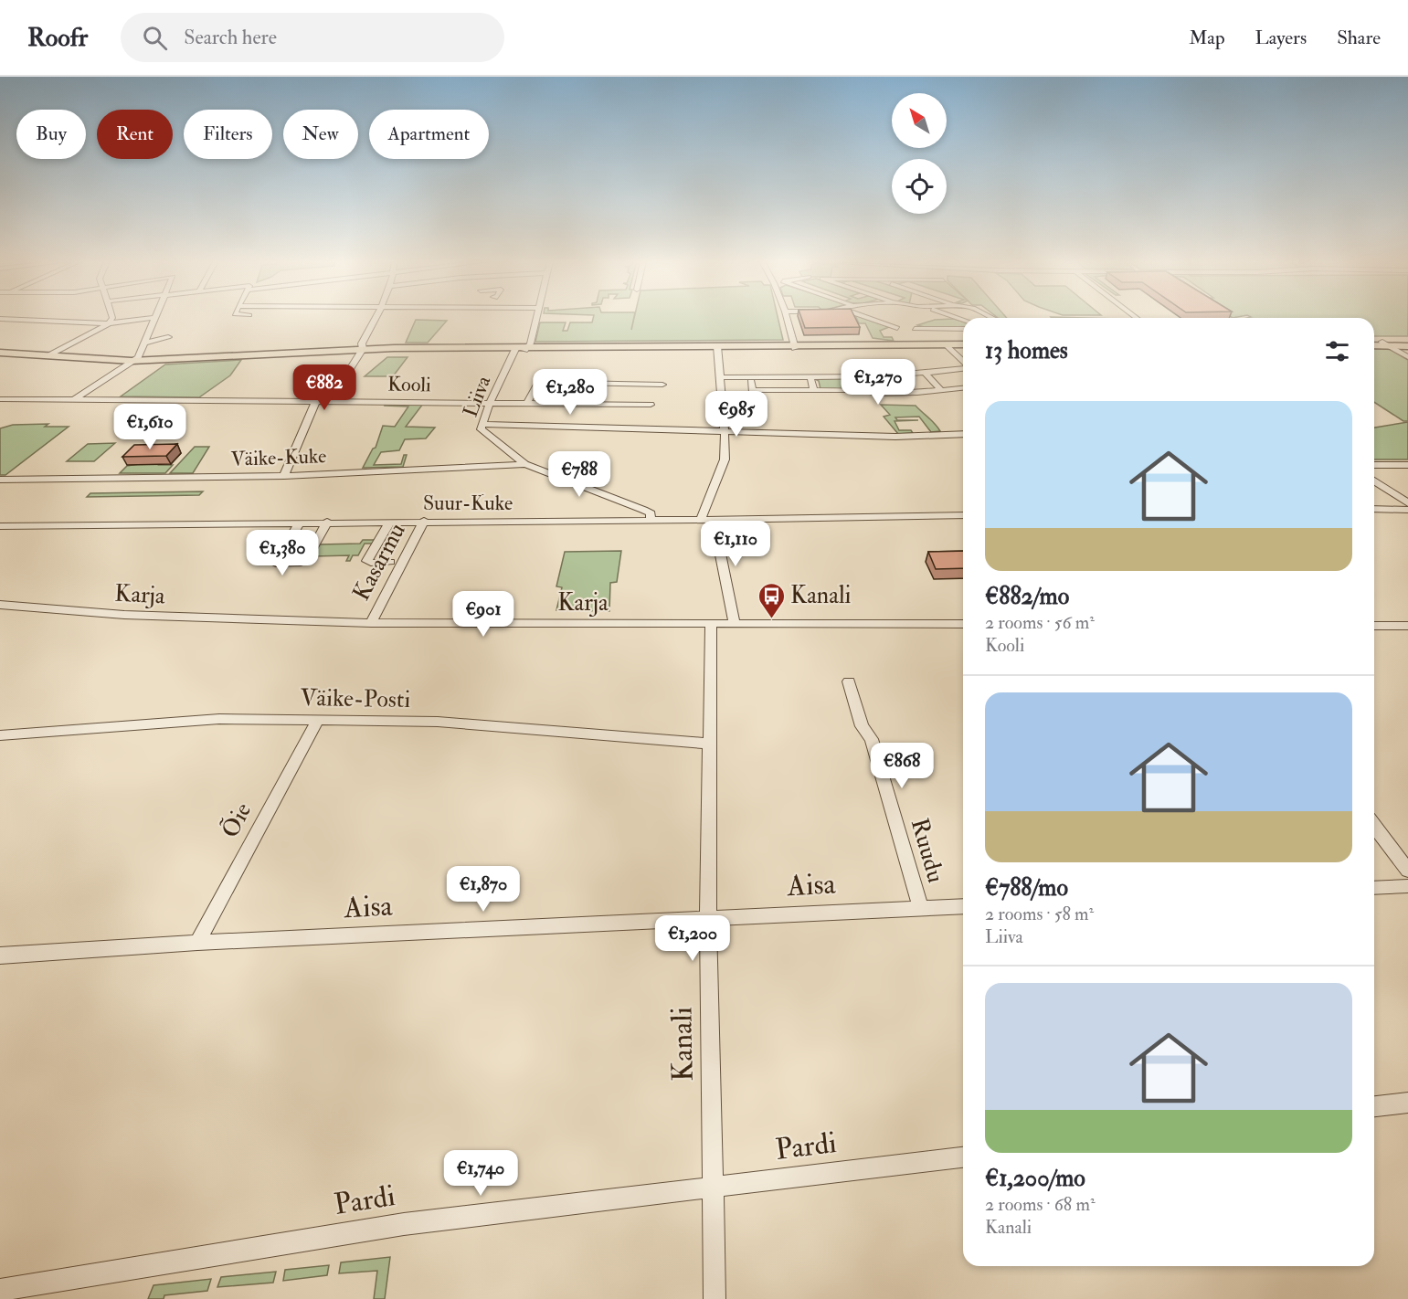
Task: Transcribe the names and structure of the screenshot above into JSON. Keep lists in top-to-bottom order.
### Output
{
  "streets": {
    "street": [
      "Kooli",
      "Liiva",
      "Väike-Kuke",
      "Suur-Kuke",
      "Kasarmu",
      "Karja",
      "Väike-Posti",
      "Õie",
      "Ruudu",
      "Aisa",
      "Kanali",
      "Pardi"
    ]
  },
  "crossings": [
    ["Kooli", "Liiva"],
    ["Liiva", "Väike-Kuke"],
    ["Liiva", "Suur-Kuke"],
    ["Suur-Kuke", "Kasarmu"],
    ["Kasarmu", "Karja"],
    ["Karja", "Kanali"],
    ["Väike-Posti", "Õie"],
    ["Väike-Posti", "Kanali"],
    ["Õie", "Aisa"],
    ["Ruudu", "Aisa"],
    ["Aisa", "Kanali"],
    ["Kanali", "Pardi"]
  ],
  "places": {
    "bus stop": ["Kanali"]
  },
  "north": "top left",
  "page": {
    "header": "Roofr",
    "search": "Search here",
    "nav": ["Map", "Layers", "Share"],
    "chip": [
      "Buy",
      "Rent",
      "Filters",
      "New",
      "Apartment"
    ],
    "heading": "13 homes",
    "price": [
      "€1,270",
      "€882",
      "€1,280",
      "€985",
      "€1,610",
      "€788",
      "€1,110",
      "€1,380",
      "€901",
      "€868",
      "€1,870",
      "€1,200",
      "€1,740"
    ],
    "list": [
      {
        "name": "€882/mo",
        "note": "2 rooms · 56 m² · Kooli"
      },
      {
        "name": "€788/mo",
        "note": "2 rooms · 58 m² · Liiva"
      },
      {
        "name": "€1,200/mo",
        "note": "2 rooms · 68 m² · Kanali"
      }
    ]
  }
}
